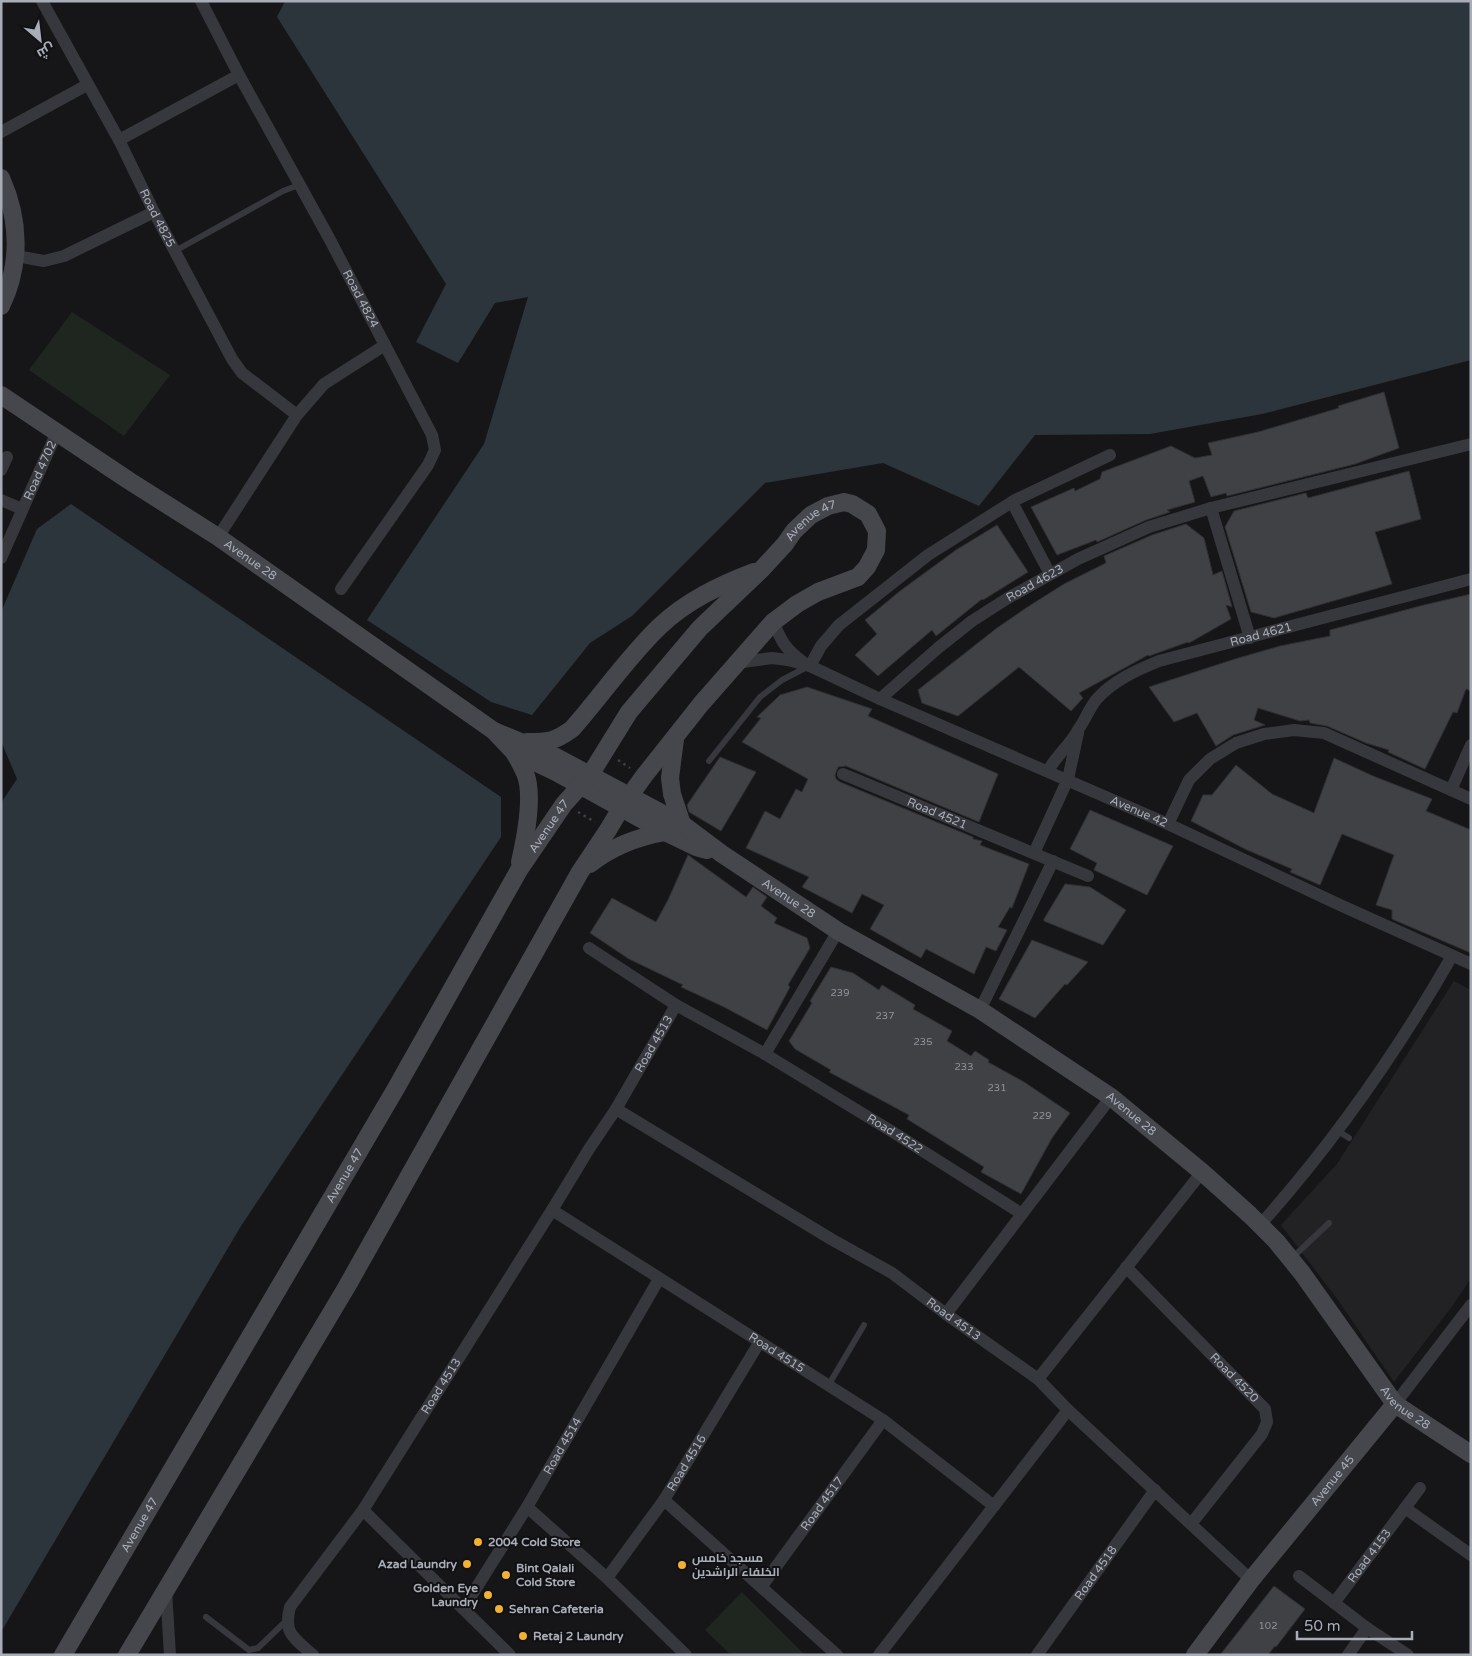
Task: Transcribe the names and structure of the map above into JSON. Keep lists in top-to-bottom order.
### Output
{
  "streets": {
    "street": [
      "Road 4825",
      "Road 4824",
      "Road 4702",
      "Avenue 47",
      "Avenue 28",
      "Road 4623",
      "Road 4621",
      "Avenue 42",
      "Road 4521",
      "Road 4513",
      "Road 4522",
      "Road 4515",
      "Road 4520",
      "Road 4514",
      "Road 4516",
      "Avenue 45",
      "Road 4517",
      "Road 4153",
      "Road 4518"
    ]
  },
  "crossings": [
    ["Road 4702", "Avenue 28"],
    ["Avenue 47", "Avenue 28"],
    ["Avenue 47", "Avenue 42"],
    ["Avenue 28", "Avenue 45"],
    ["Road 4623", "Avenue 42"],
    ["Road 4621", "Avenue 42"],
    ["Road 4513", "Road 4522"],
    ["Road 4513", "Road 4515"],
    ["Road 4513", "Road 4520"],
    ["Road 4513", "Avenue 45"],
    ["Road 4513", "Road 4518"],
    ["Road 4515", "Road 4514"],
    ["Road 4515", "Road 4516"],
    ["Road 4515", "Road 4517"]
  ],
  "places": [
    "2004 Cold Store",
    "Azad Laundry",
    "مسجد خامس الخلفاء الراشدين",
    "Bint Qalali Cold Store",
    "Golden Eye Laundry",
    "Sehran Cafeteria",
    "Retaj 2 Laundry"
  ],
  "house_numbers": [
    "239",
    "237",
    "235",
    "233",
    "231",
    "229",
    "102"
  ],
  "scale_bar": "50 m",
  "north": "bottom right"
}
